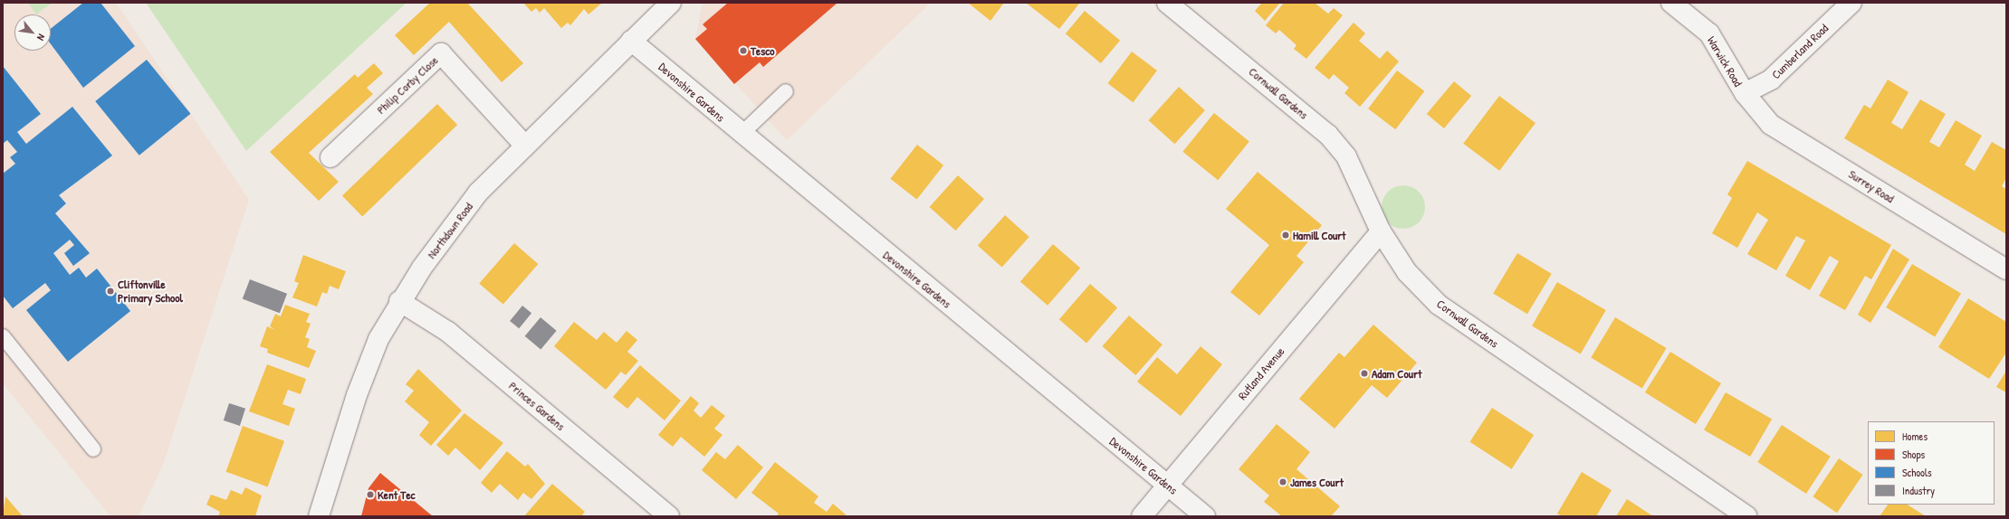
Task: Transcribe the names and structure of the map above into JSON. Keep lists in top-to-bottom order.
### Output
{
  "streets": {
    "street": [
      "Cumberland Road",
      "Warwick Road",
      "Philip Corby Close",
      "Devonshire Gardens",
      "Cornwall Gardens",
      "Surrey Road",
      "Northdown Road",
      "Rutland Avenue",
      "Princes Gardens"
    ]
  },
  "crossings": [
    ["Cumberland Road", "Warwick Road"],
    ["Cumberland Road", "Surrey Road"],
    ["Warwick Road", "Surrey Road"],
    ["Philip Corby Close", "Northdown Road"],
    ["Devonshire Gardens", "Northdown Road"],
    ["Devonshire Gardens", "Rutland Avenue"],
    ["Cornwall Gardens", "Rutland Avenue"],
    ["Northdown Road", "Princes Gardens"]
  ],
  "places": [
    "Tesco",
    "Hamill Court",
    "Cliftonville Primary School",
    "Adam Court",
    "James Court",
    "Kent Tec"
  ],
  "legend": [
    "Homes",
    "Shops",
    "Schools",
    "Industry"
  ],
  "north": "bottom right"
}
